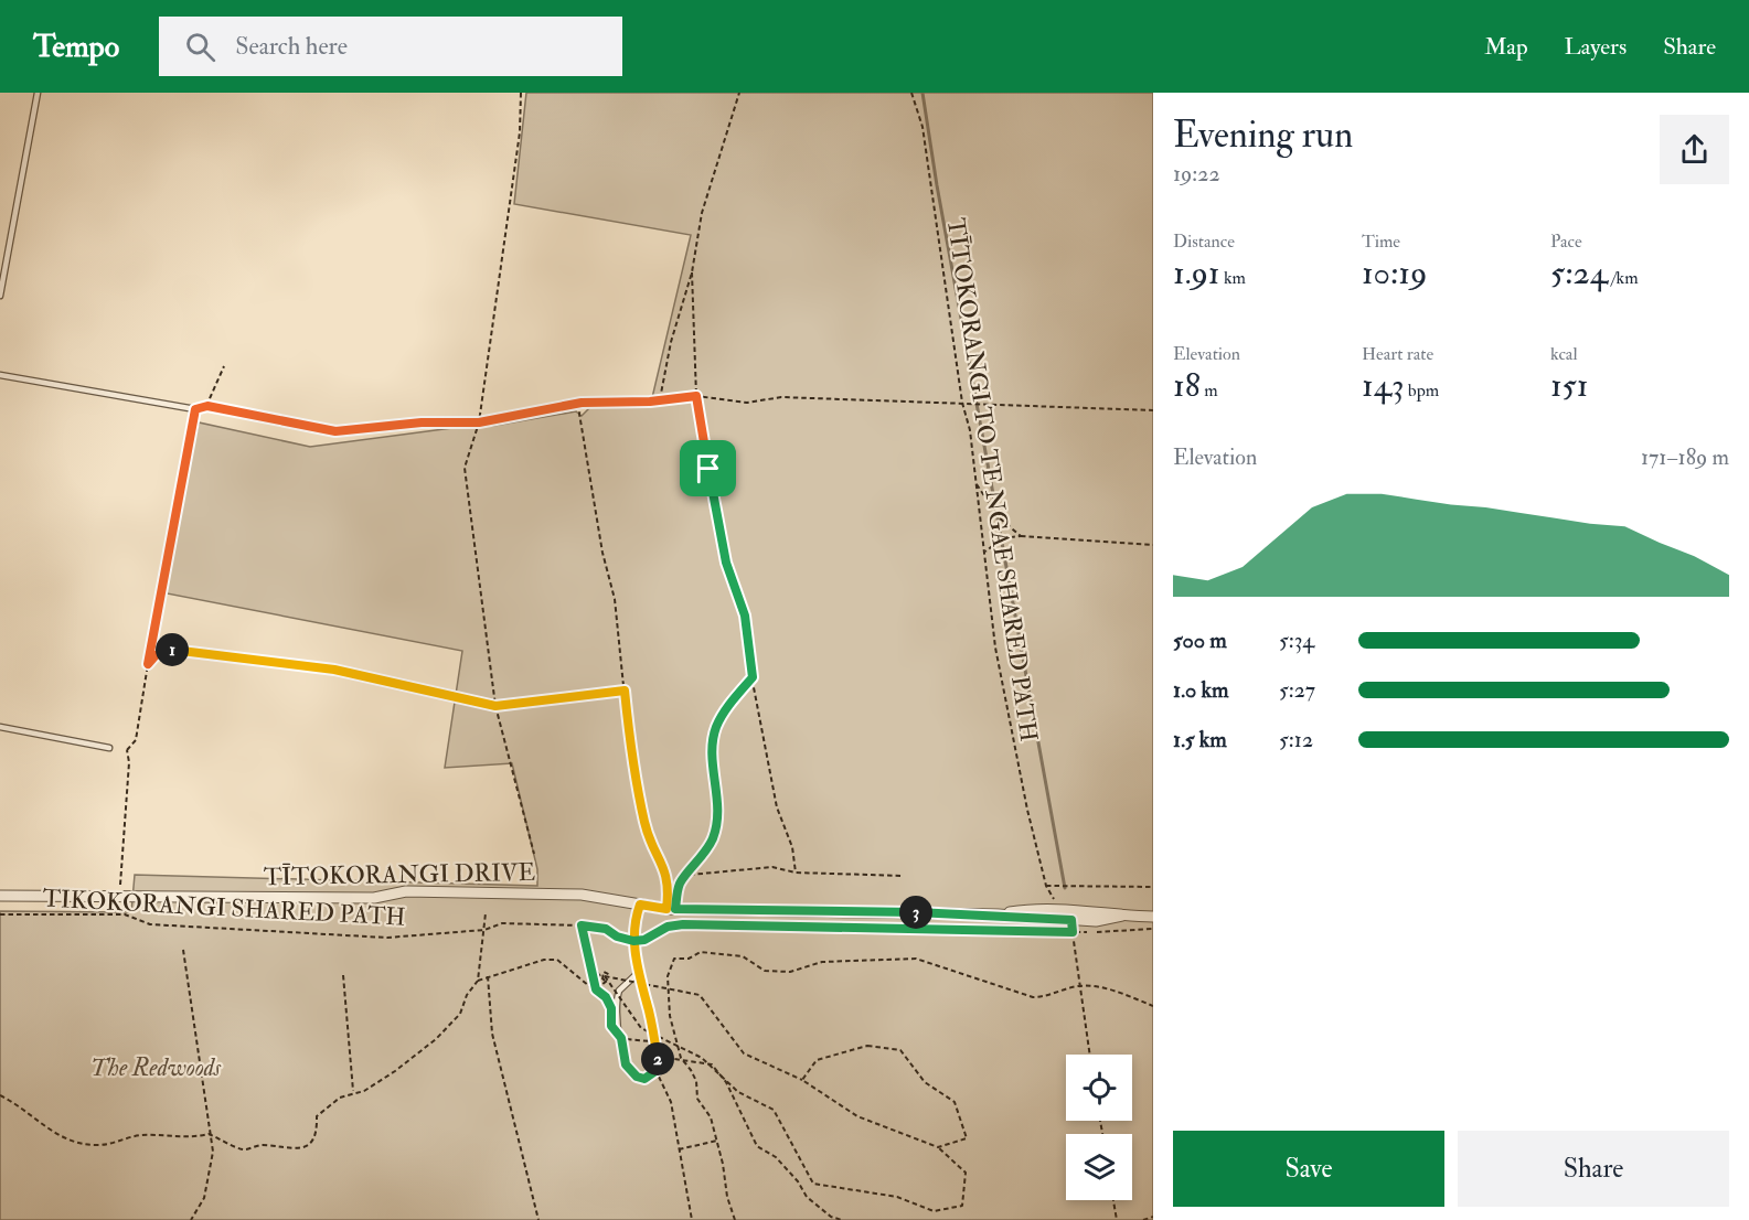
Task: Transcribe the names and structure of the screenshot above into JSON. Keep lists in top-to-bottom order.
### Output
{
  "streets": {
    "street": ["TĪTOKORANGI DRIVE"],
    "path": ["TĪTOKORANGI TO TE NGAE SHARED PATH", "TIKOKORANGI SHARED PATH"]
  },
  "parks": ["The Redwoods"],
  "page": {
    "header": "Tempo",
    "search": "Search here",
    "nav": ["Map", "Layers", "Share"],
    "heading": ["Evening run", "19:22"],
    "stats": [
      ["Distance", "1.91 km"],
      ["Time", "10:19"],
      ["Pace", "5:24 /km"],
      ["Elevation", "18 m"],
      ["Heart rate", "143 bpm"],
      ["kcal", "151"]
    ],
    "chart": ["Elevation", "171–189 m"],
    "list": [
      {
        "name": "500 m",
        "note": "5:34"
      },
      {
        "name": "1.0 km",
        "note": "5:27"
      },
      {
        "name": "1.5 km",
        "note": "5:12"
      }
    ],
    "pins": ["1", "3", "2"],
    "buttons": ["Save", "Share"]
  }
}
